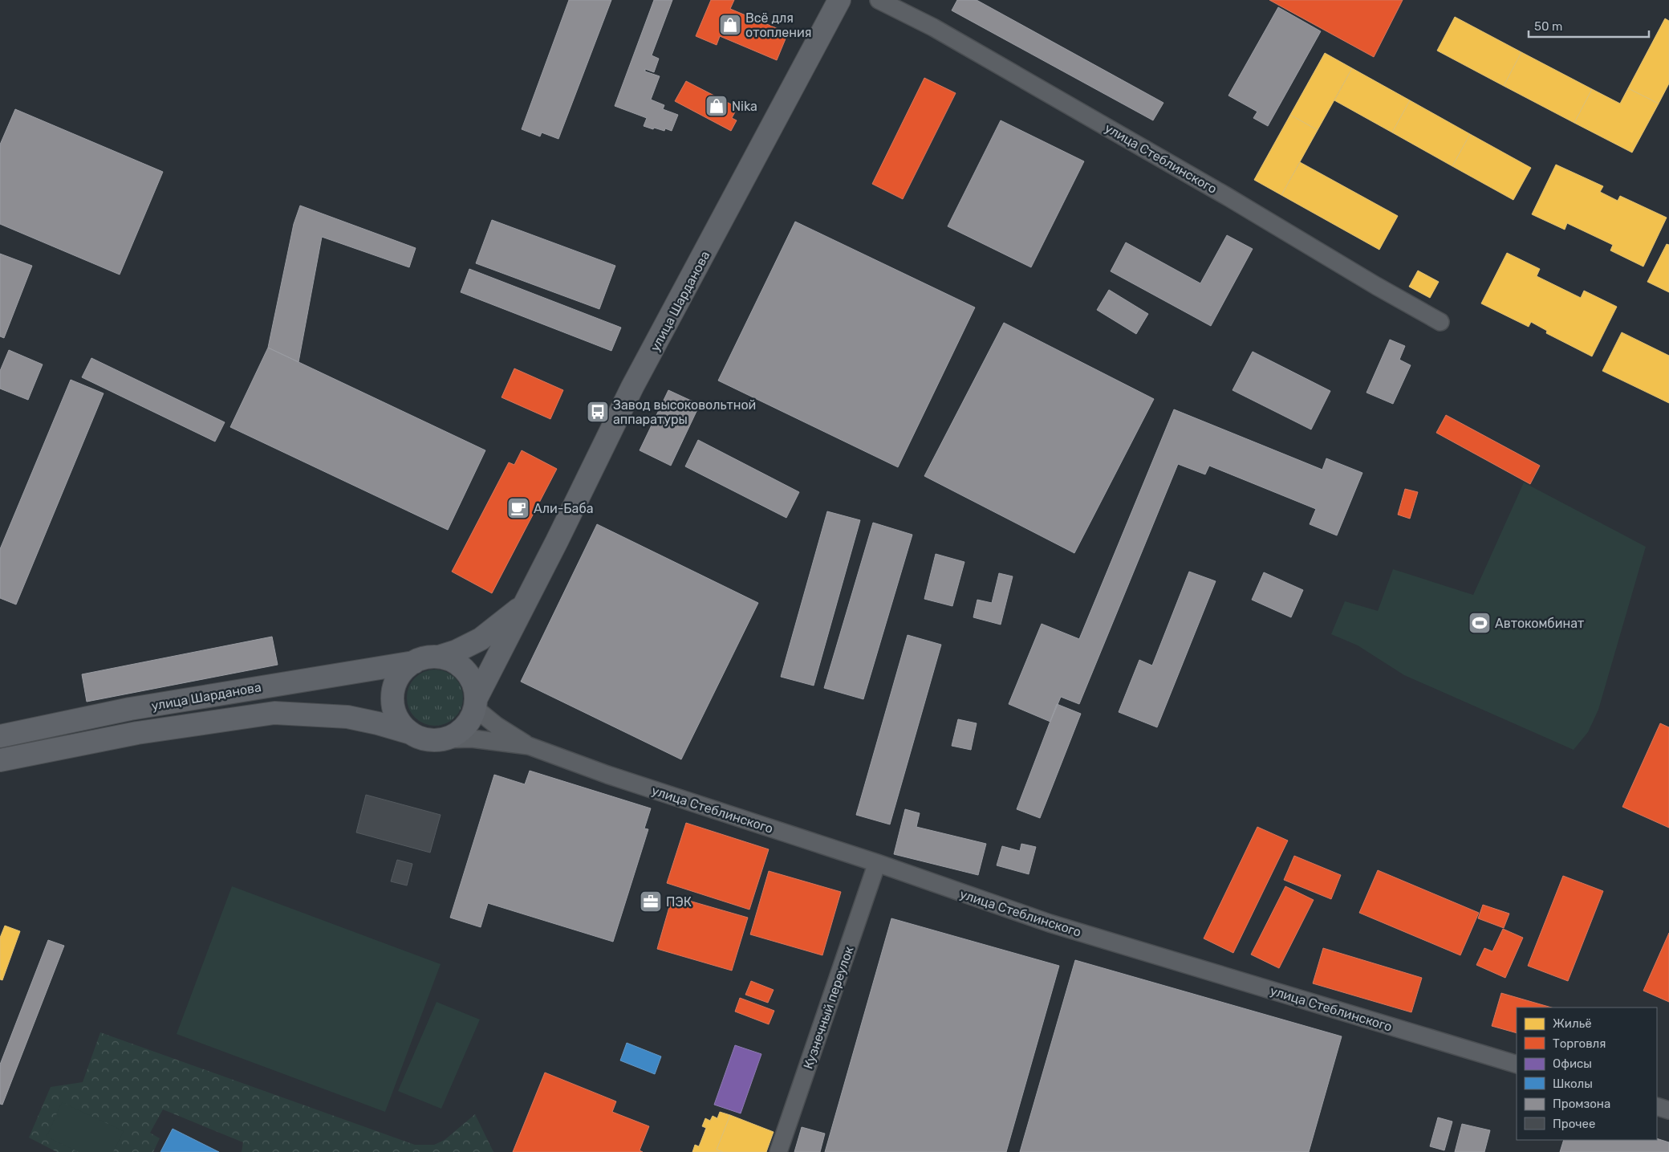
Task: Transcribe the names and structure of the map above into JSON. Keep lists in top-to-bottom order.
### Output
{
  "streets": {
    "main road": ["улица Шарданова"],
    "street": ["улица Стеблинского", "Кузнечный переулок"]
  },
  "crossings": [
    ["улица Стеблинского", "Кузнечный переулок"]
  ],
  "places": {
    "shop": ["Всё для отопления", "Nika"],
    "bus stop": ["Завод высоковольтной аппаратуры"],
    "cafe": ["Али-Баба"],
    "sports": ["Автокомбинат"],
    "office": ["ПЭК"]
  },
  "legend": [
    "Жильё",
    "Торговля",
    "Офисы",
    "Школы",
    "Промзона",
    "Прочее"
  ],
  "scale_bar": "50 m"
}
